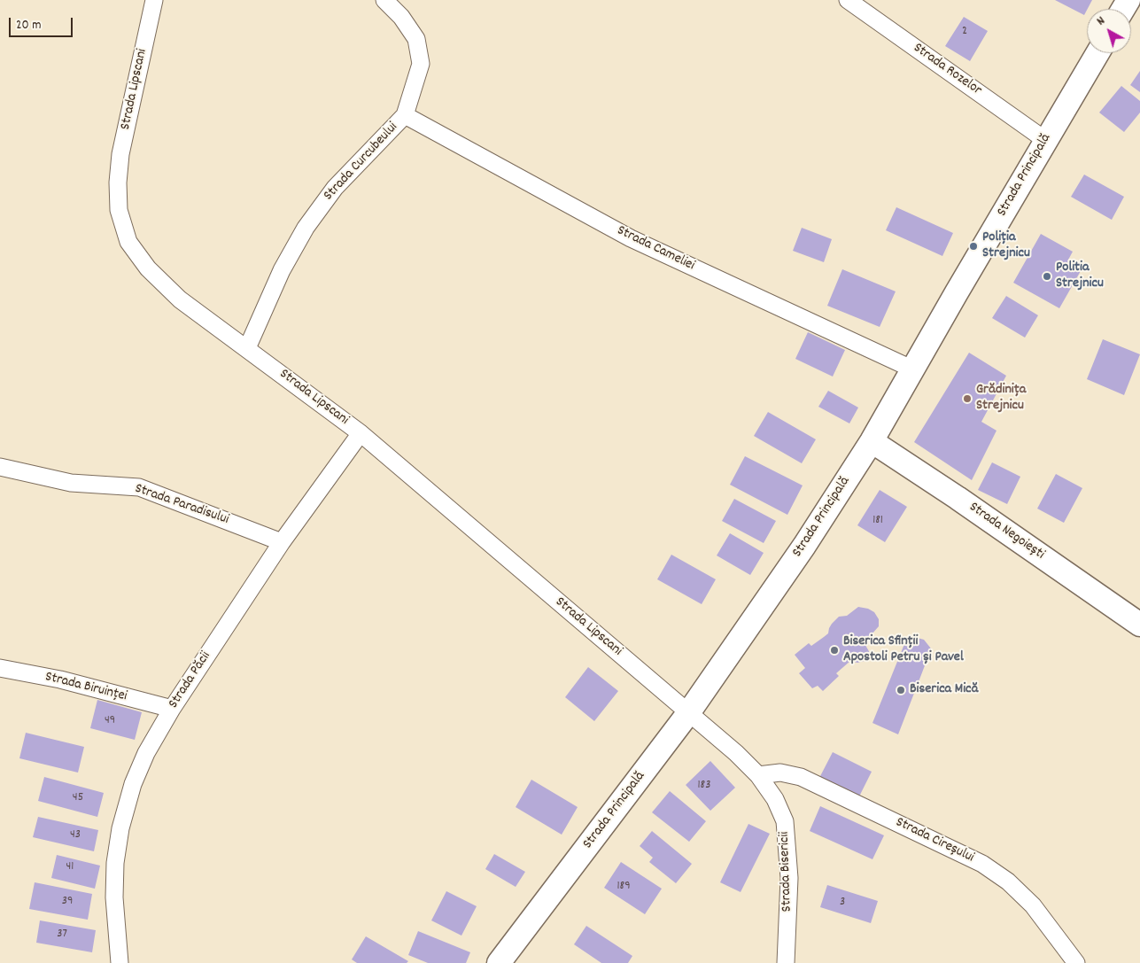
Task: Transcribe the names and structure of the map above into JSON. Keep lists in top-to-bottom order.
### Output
{
  "streets": {
    "main road": ["Strada Principală", "Strada Negoiești"],
    "street": [
      "Strada Rozelor",
      "Strada Lipscani",
      "Strada Curcubeului",
      "Strada Cameliei",
      "Strada Paradisului",
      "Strada Păcii",
      "Strada Biruinței",
      "Strada Cireșului",
      "Strada Bisericii"
    ]
  },
  "crossings": [
    ["Strada Rozelor", "Strada Principală"],
    ["Strada Lipscani", "Strada Curcubeului"],
    ["Strada Lipscani", "Strada Principală"],
    ["Strada Lipscani", "Strada Păcii"],
    ["Strada Lipscani", "Strada Bisericii"],
    ["Strada Curcubeului", "Strada Cameliei"],
    ["Strada Principală", "Strada Cameliei"],
    ["Strada Principală", "Strada Negoiești"],
    ["Strada Principală", "Strada Bisericii"],
    ["Strada Paradisului", "Strada Păcii"],
    ["Strada Păcii", "Strada Biruinței"],
    ["Strada Cireșului", "Strada Bisericii"]
  ],
  "places": [
    "Poliția Strejnicu",
    "Politia Strejnicu",
    "Grădinița Strejnicu",
    "Biserica Sfinții Apostoli Petru și Pavel",
    "Biserica Mică"
  ],
  "house_numbers": [
    "2",
    "181",
    "49",
    "183",
    "45",
    "43",
    "41",
    "189",
    "39",
    "3",
    "37"
  ],
  "scale_bar": "20 m",
  "north": "top left"
}
